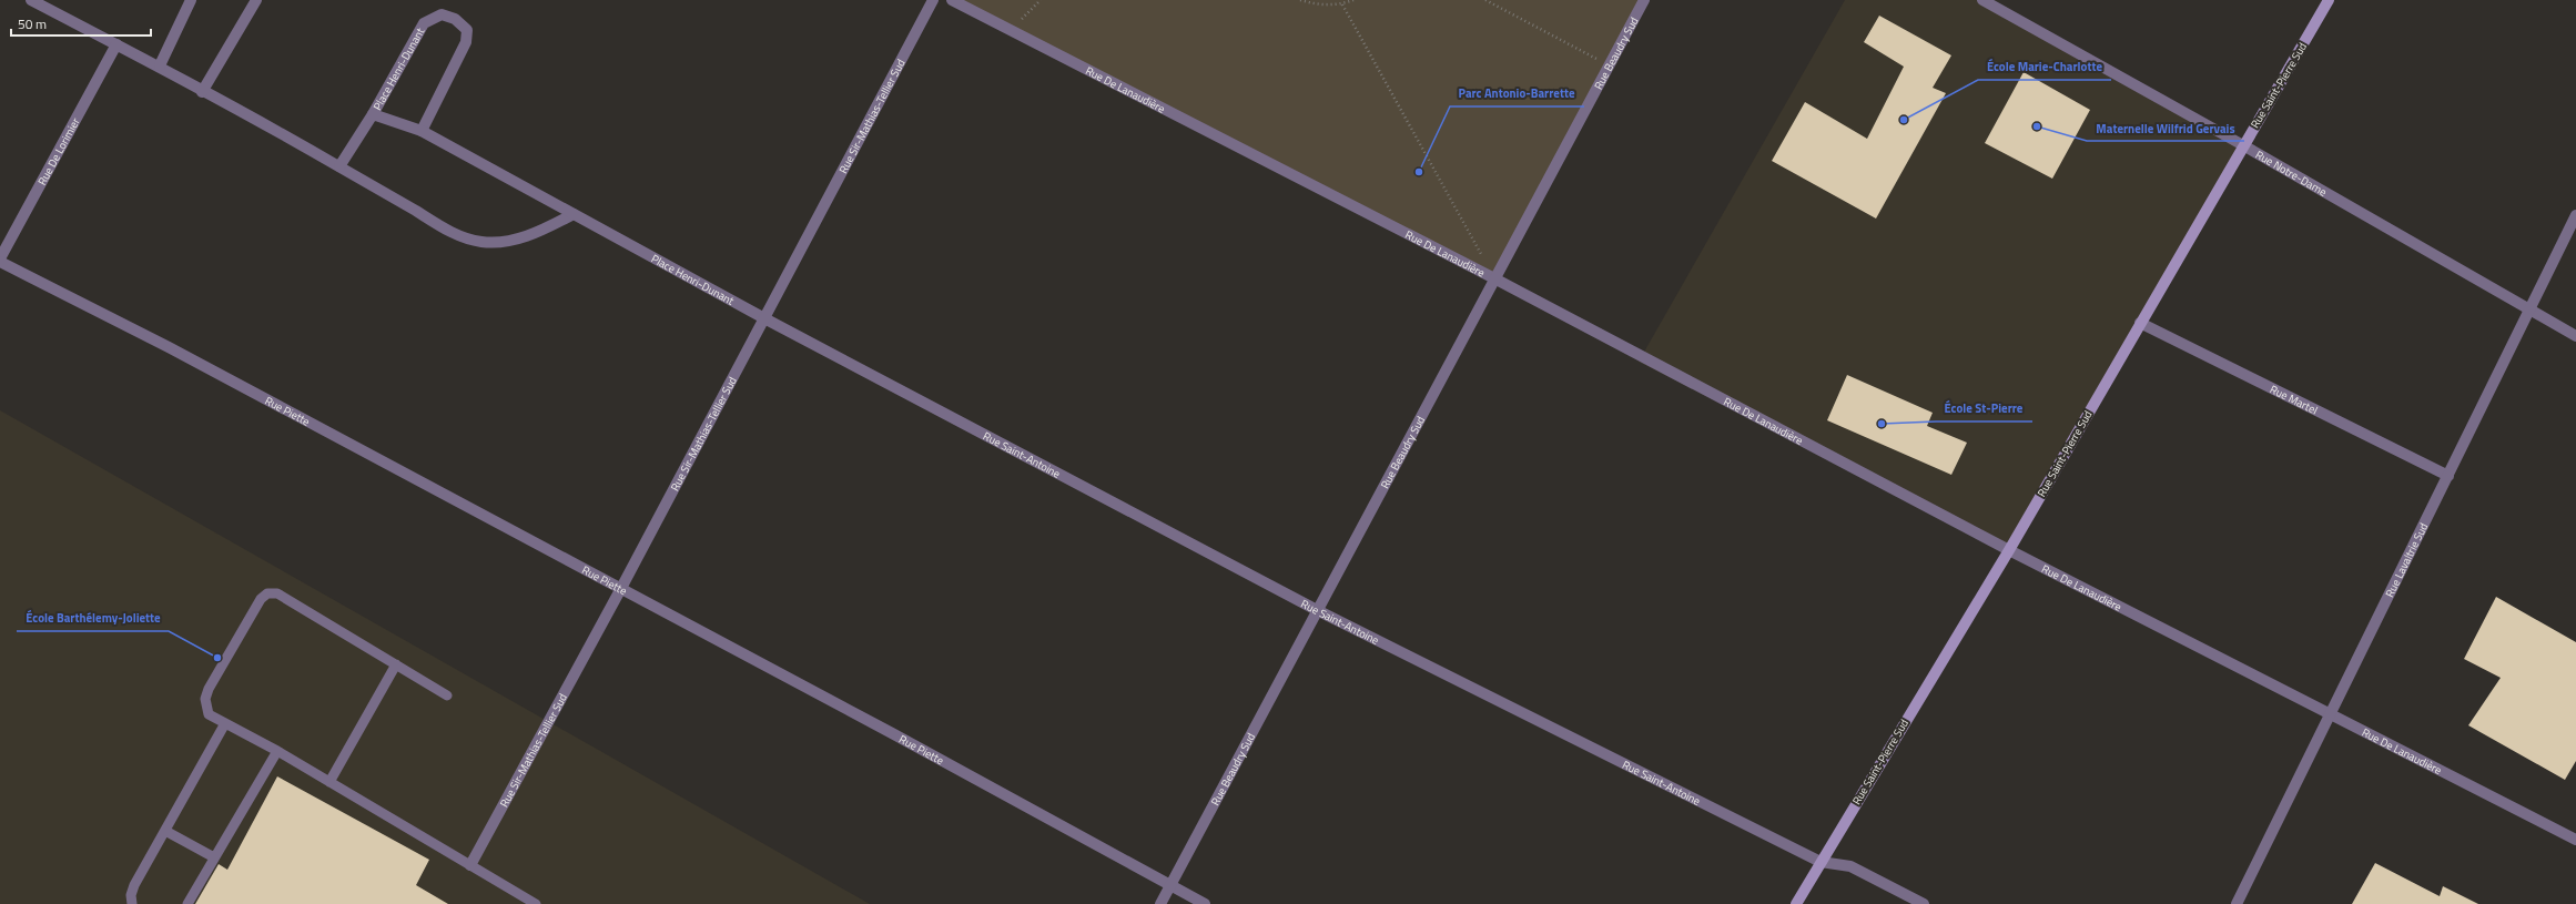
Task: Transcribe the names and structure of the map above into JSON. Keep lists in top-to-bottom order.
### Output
{
  "streets": {
    "street": [
      "Rue Beaudry Sud",
      "Place Henri-Dunant",
      "Rue Saint-Pierre Sud",
      "Rue De Lanaudière",
      "Rue Sir-Mathias-Tellier Sud",
      "Rue De Lorimier",
      "Rue Notre-Dame",
      "Rue Martel",
      "Rue Piette",
      "Rue Saint-Antoine",
      "Rue Lavaltrie Sud"
    ]
  },
  "crossings": [
    ["Rue Beaudry Sud", "Rue De Lanaudière"],
    ["Rue Beaudry Sud", "Rue Piette"],
    ["Rue Beaudry Sud", "Rue Saint-Antoine"],
    ["Place Henri-Dunant", "Rue Sir-Mathias-Tellier Sud"],
    ["Place Henri-Dunant", "Rue Saint-Antoine"],
    ["Rue Saint-Pierre Sud", "Rue De Lanaudière"],
    ["Rue Saint-Pierre Sud", "Rue Notre-Dame"],
    ["Rue Saint-Pierre Sud", "Rue Martel"],
    ["Rue Saint-Pierre Sud", "Rue Saint-Antoine"],
    ["Rue De Lanaudière", "Rue Lavaltrie Sud"],
    ["Rue Sir-Mathias-Tellier Sud", "Rue Piette"],
    ["Rue Sir-Mathias-Tellier Sud", "Rue Saint-Antoine"],
    ["Rue Notre-Dame", "Rue Lavaltrie Sud"],
    ["Rue Martel", "Rue Lavaltrie Sud"]
  ],
  "places": [
    "École Marie-Charlotte",
    "Maternelle Wilfrid Gervais",
    "Parc Antonio-Barrette",
    "École St-Pierre",
    "École Barthélemy-Joliette"
  ],
  "scale_bar": "50 m"
}
